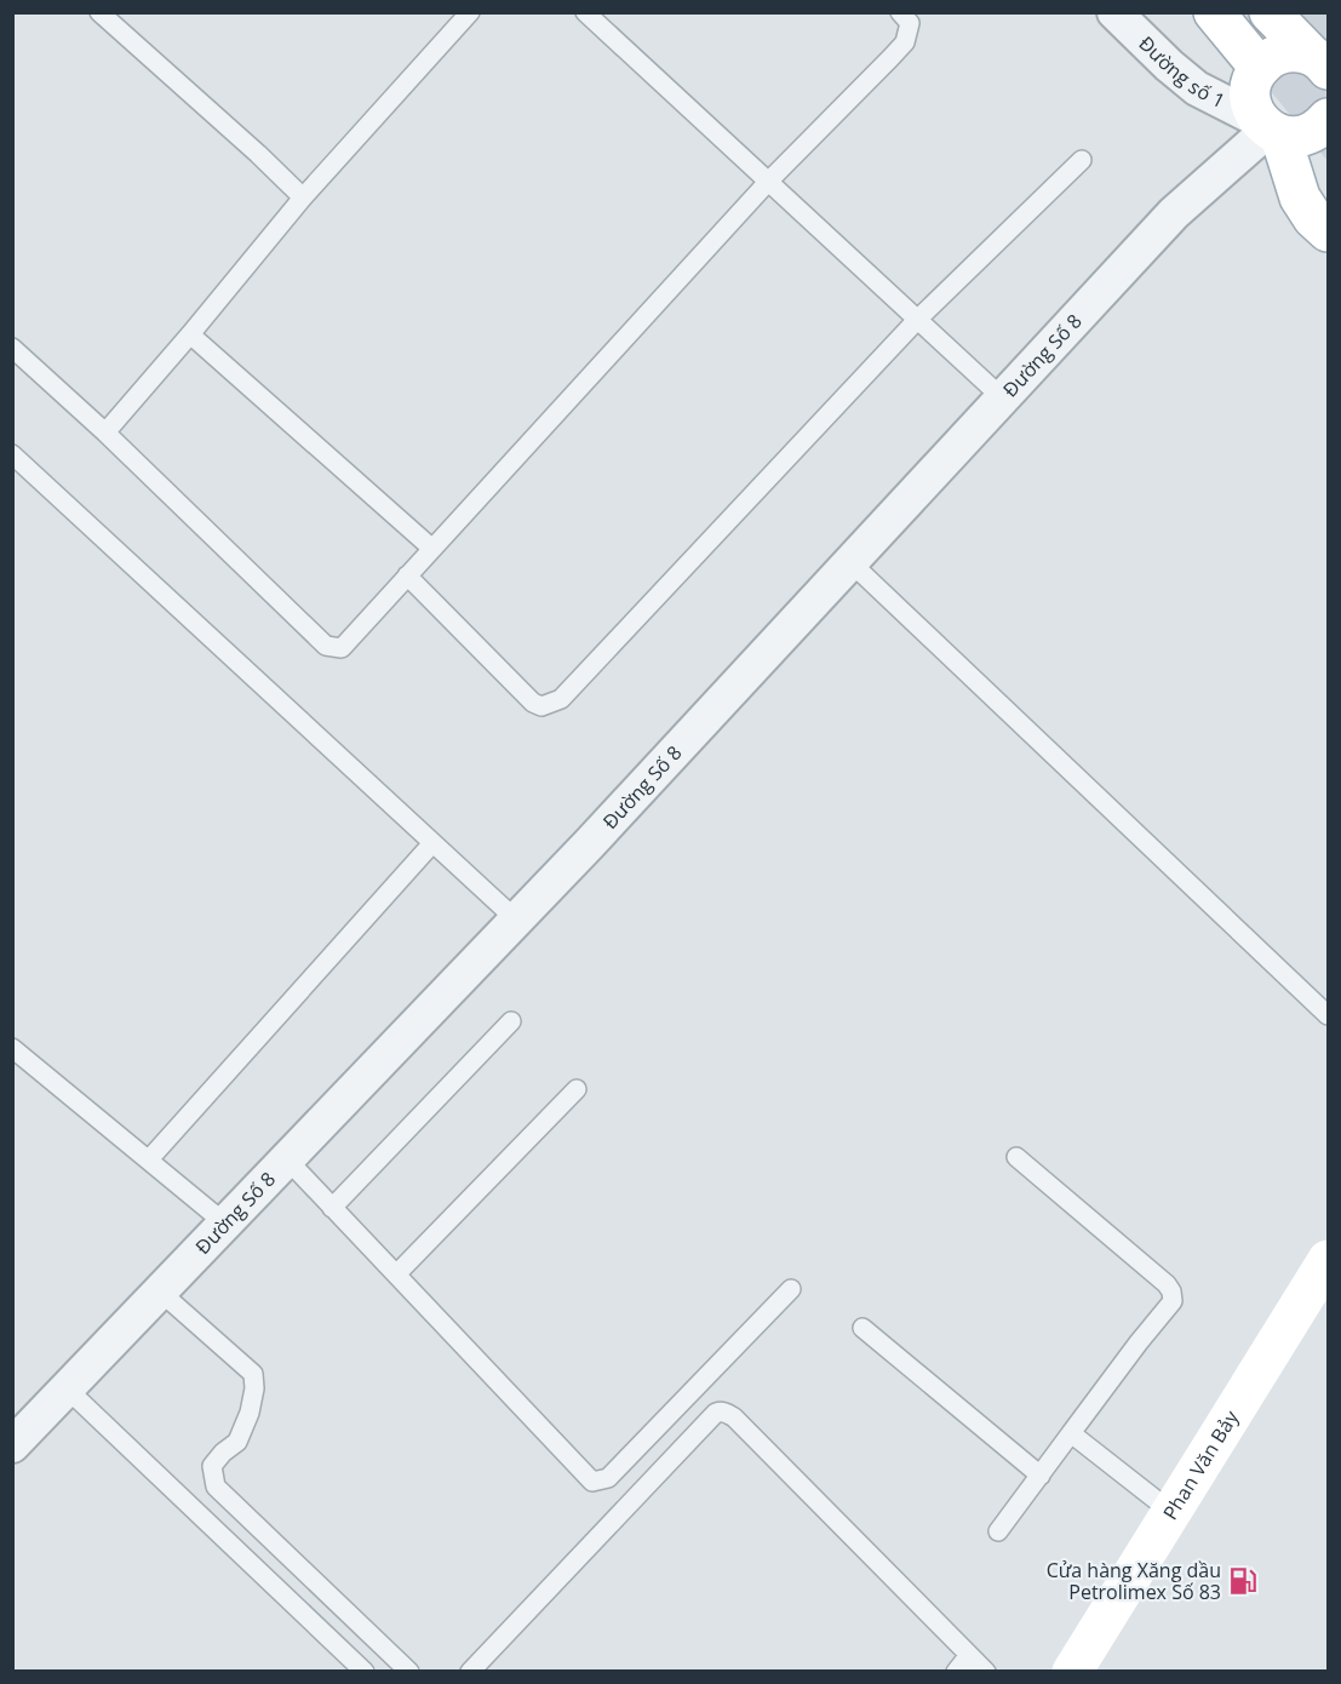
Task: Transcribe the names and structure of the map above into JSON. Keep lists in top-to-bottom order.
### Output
{
  "streets": {
    "main road": ["Phan Văn Bảy"],
    "street": ["Đường số 1", "Đường Số 8"]
  },
  "crossings": [
    ["Đường số 1", "Đường Số 8"]
  ],
  "places": {
    "fuel station": ["Cửa hàng Xăng dầu Petrolimex Số 83"]
  }
}
